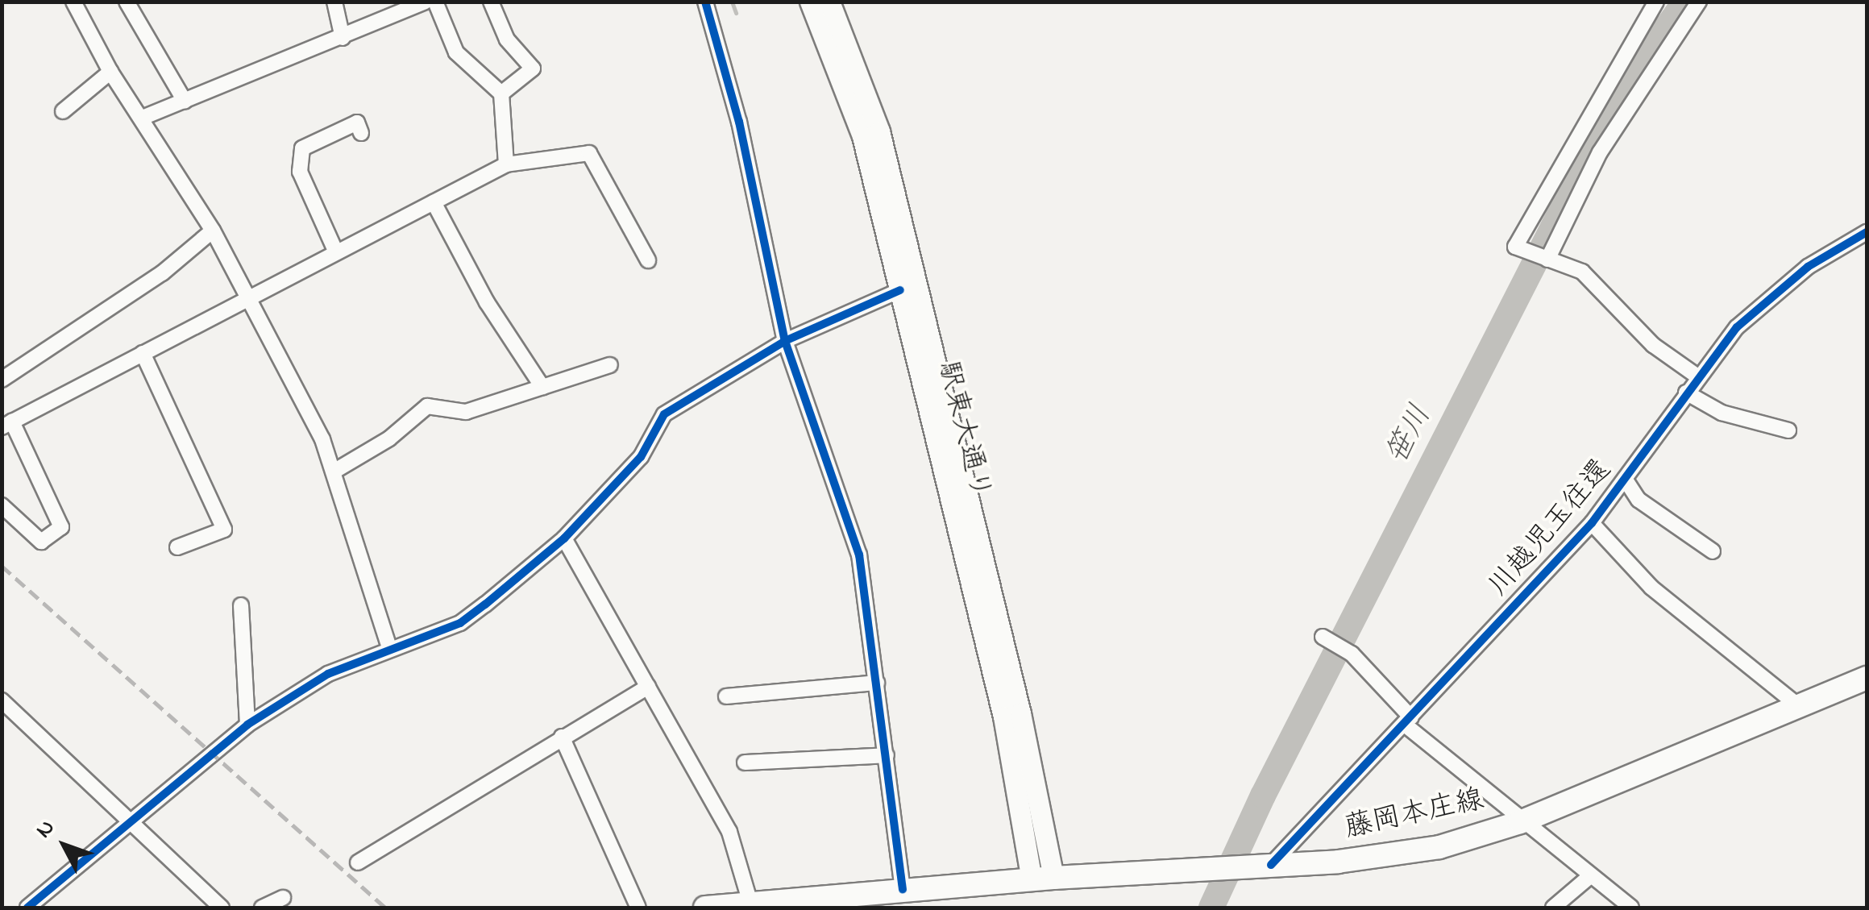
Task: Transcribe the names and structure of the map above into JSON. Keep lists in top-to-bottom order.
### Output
{
  "streets": {
    "main road": ["藤岡本庄線"],
    "street": ["駅東大通り", "川越児玉往還"]
  },
  "crossings": [
    ["駅東大通り", "藤岡本庄線"],
    ["川越児玉往還", "藤岡本庄線"]
  ],
  "water": ["笹川"],
  "north": "top left"
}
